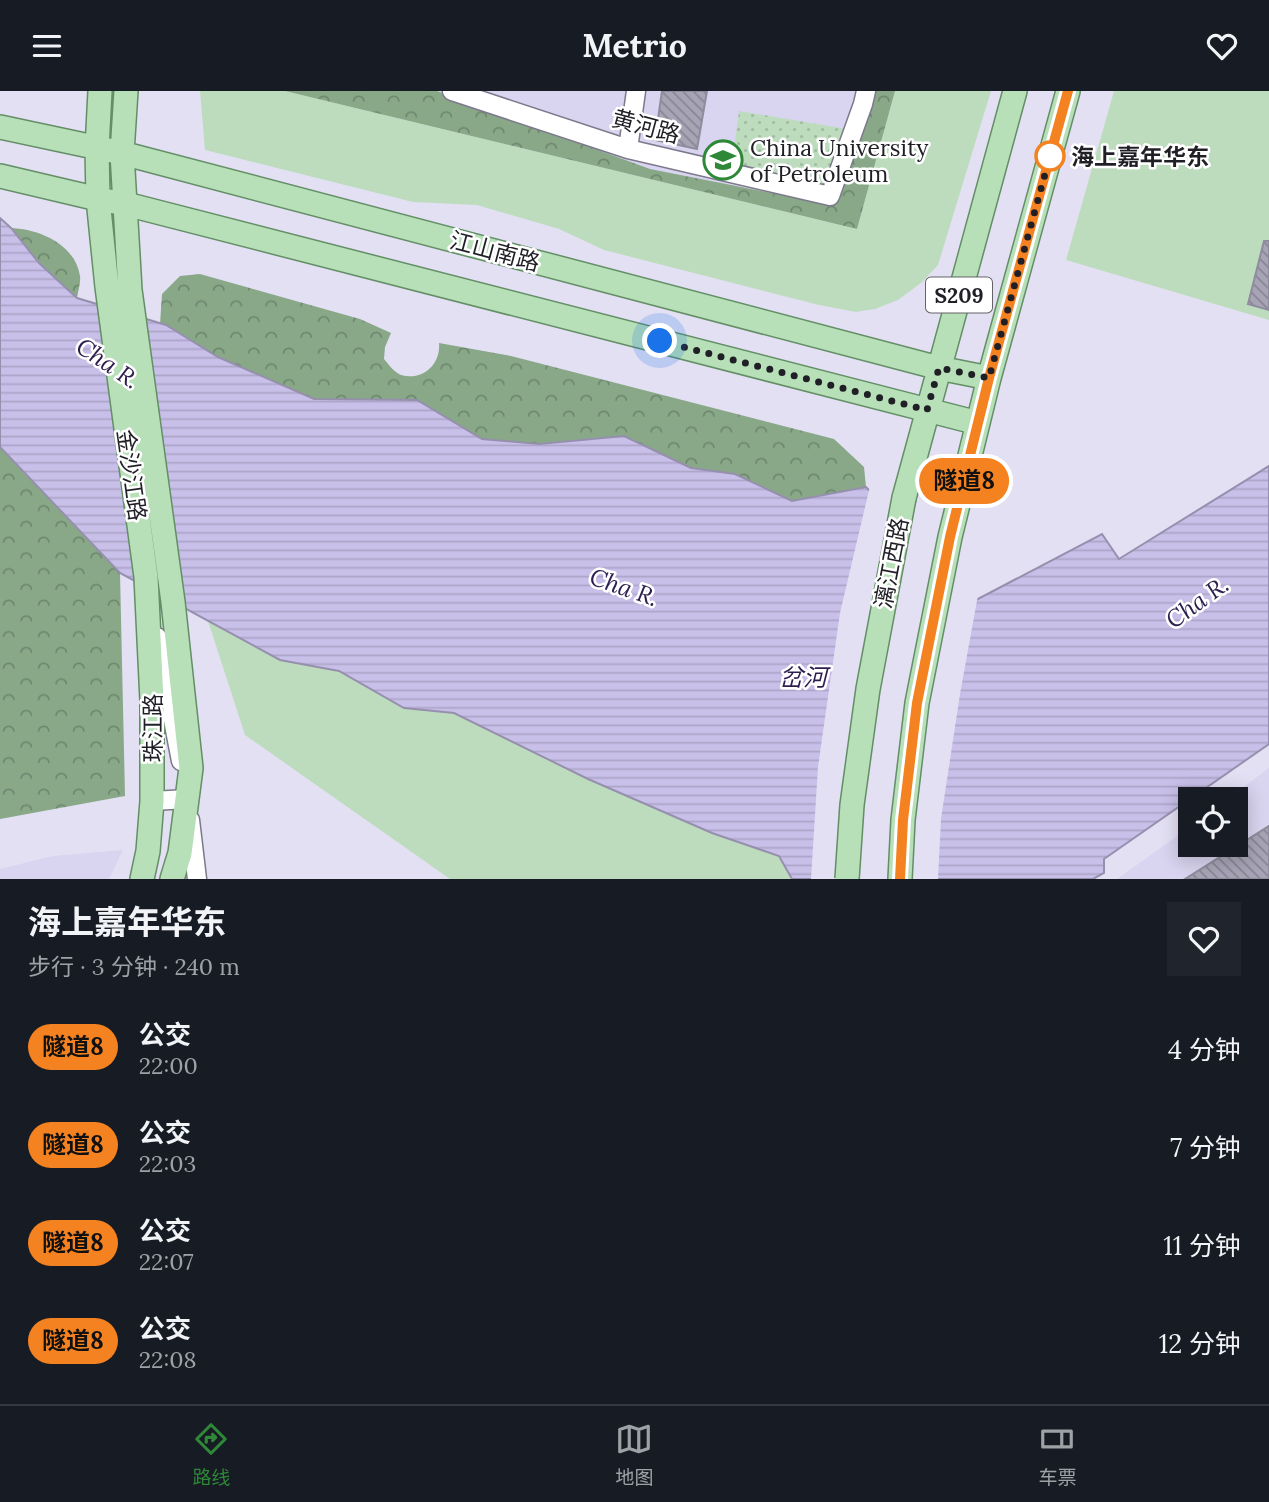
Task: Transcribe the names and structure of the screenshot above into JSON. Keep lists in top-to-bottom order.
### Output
{
  "streets": {
    "main road": [
      "江山南路",
      "S209",
      "金沙江路",
      "漓江西路",
      "珠江路"
    ],
    "street": ["黄河路"]
  },
  "crossings": [
    ["江山南路", "S209"],
    ["江山南路", "金沙江路"],
    ["江山南路", "漓江西路"],
    ["金沙江路", "珠江路"]
  ],
  "water": ["Cha R.", "岔河"],
  "places": {
    "other": ["海上嘉年华东"],
    "school or university": ["China University of Petroleum"]
  },
  "lines": ["bus line 隧道8"],
  "page": {
    "header": "Metrio",
    "on_map": "隧道8",
    "heading": ["海上嘉年华东", "步行 · 3 分钟 · 240 m"],
    "list": [
      {
        "mark": "隧道8",
        "name": "公交",
        "note": "22:00",
        "value": "4 分钟"
      },
      {
        "mark": "隧道8",
        "name": "公交",
        "note": "22:03",
        "value": "7 分钟"
      },
      {
        "mark": "隧道8",
        "name": "公交",
        "note": "22:07",
        "value": "11 分钟"
      },
      {
        "mark": "隧道8",
        "name": "公交",
        "note": "22:08",
        "value": "12 分钟"
      }
    ],
    "tabs": ["路线", "地图", "车票"]
  }
}
